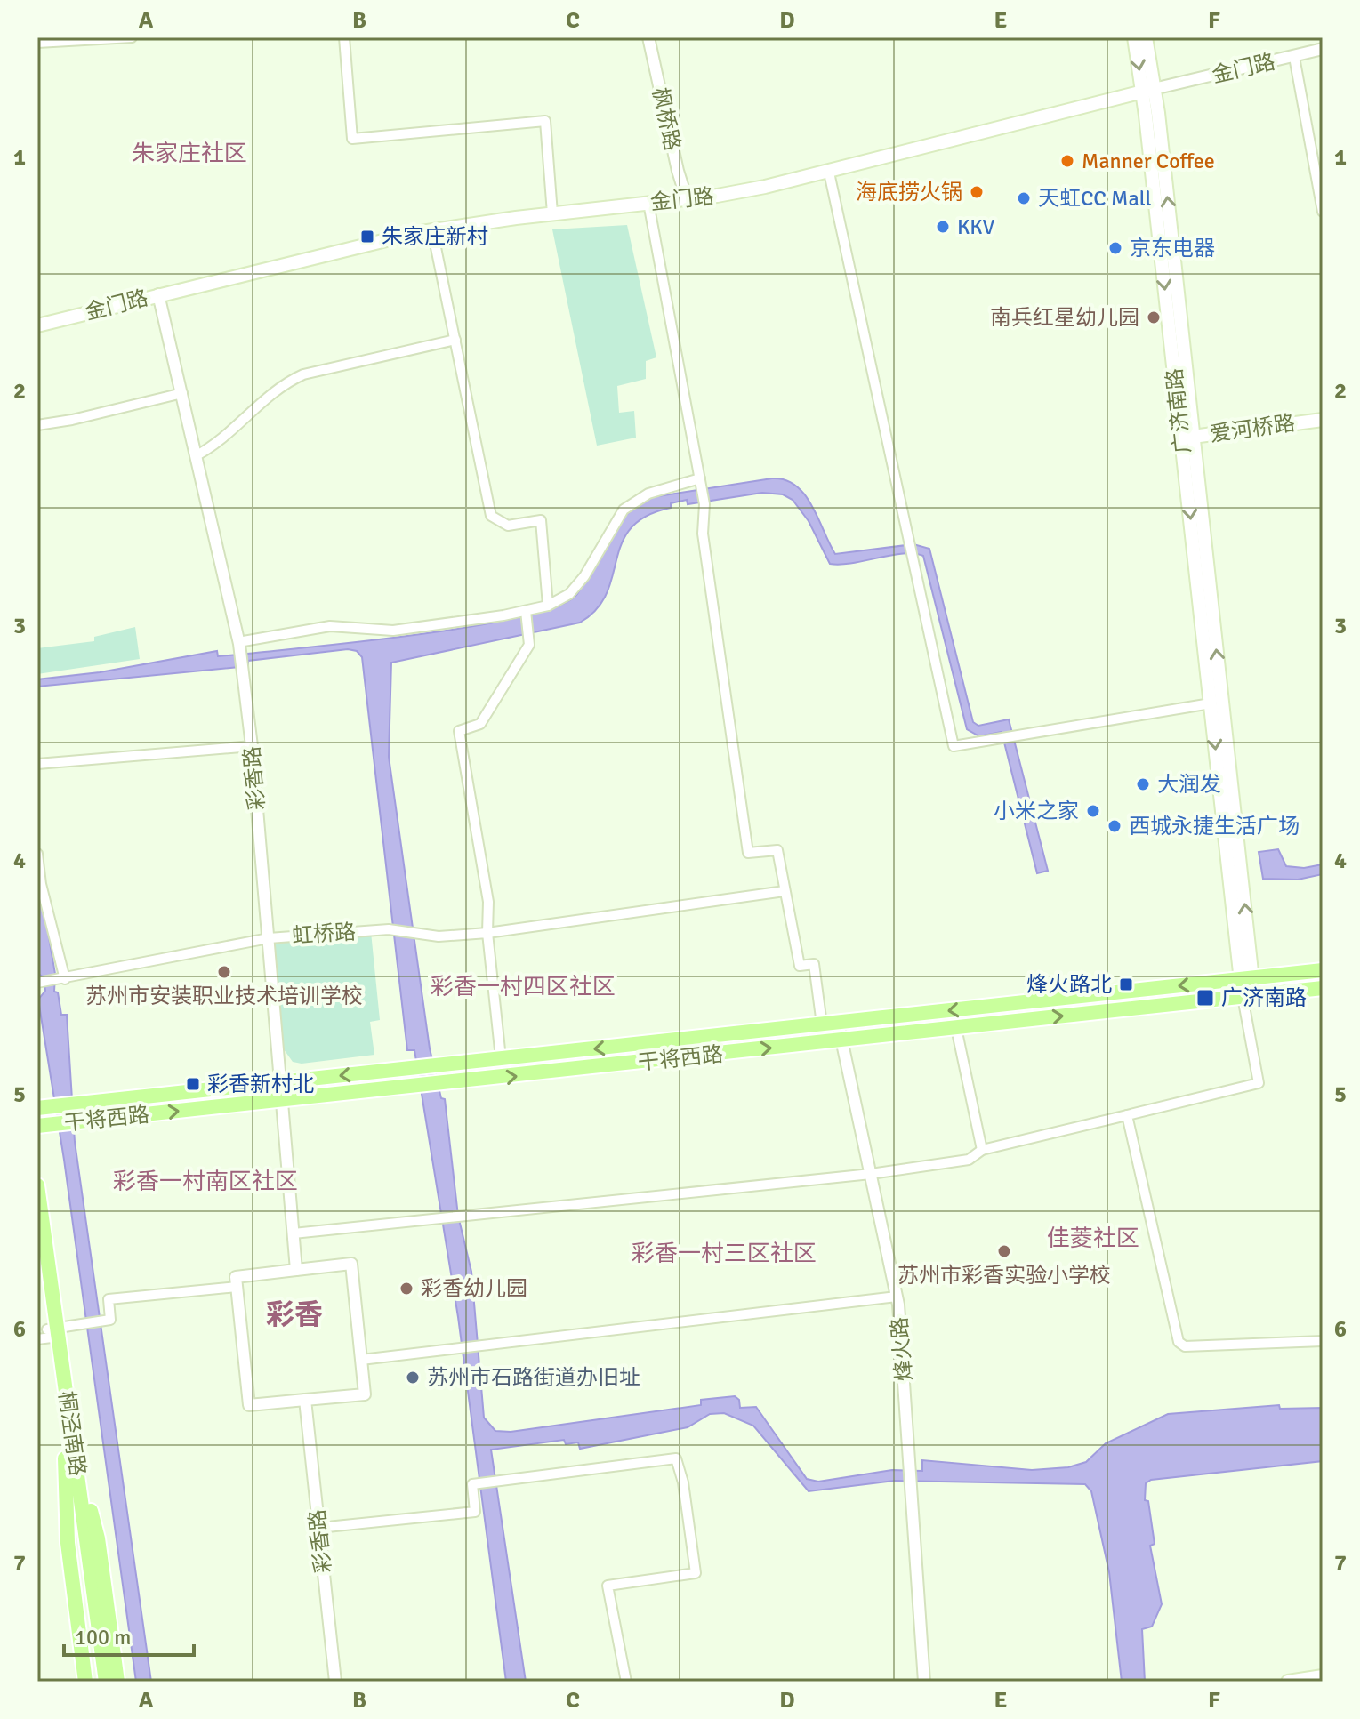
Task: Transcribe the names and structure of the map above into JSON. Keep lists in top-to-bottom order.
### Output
{
  "streets": {
    "main road": [
      "金门路",
      "广济南路",
      "爱河桥路",
      "干将西路",
      "桐泾南路"
    ],
    "street": [
      "枫桥路",
      "彩香路",
      "虹桥路",
      "烽火路"
    ]
  },
  "crossings": [
    ["金门路", "枫桥路"],
    ["金门路", "广济南路"],
    ["金门路", "彩香路"],
    ["广济南路", "爱河桥路"],
    ["广济南路", "干将西路"],
    ["彩香路", "虹桥路"],
    ["彩香路", "干将西路"],
    ["干将西路", "烽火路"]
  ],
  "districts": [
    "朱家庄社区",
    "彩香一村四区社区",
    "彩香一村南区社区",
    "佳菱社区",
    "彩香一村三区社区",
    "彩香"
  ],
  "places": {
    "other": [
      "Manner Coffee",
      "海底捞火锅",
      "天虹CC Mall",
      "KKV",
      "京东电器",
      "南兵红星幼儿园",
      "大润发",
      "小米之家",
      "西城永捷生活广场",
      "苏州市安装职业技术培训学校",
      "苏州市彩香实验小学校",
      "彩香幼儿园",
      "苏州市石路街道办旧址"
    ],
    "transit": [
      "朱家庄新村",
      "烽火路北",
      "广济南路",
      "彩香新村北"
    ]
  },
  "scale_bar": "100 m",
  "grid": {
    "columns": [
      "A",
      "B",
      "C",
      "D",
      "E",
      "F"
    ],
    "rows": [
      "1",
      "2",
      "3",
      "4",
      "5",
      "6",
      "7"
    ]
  }
}
